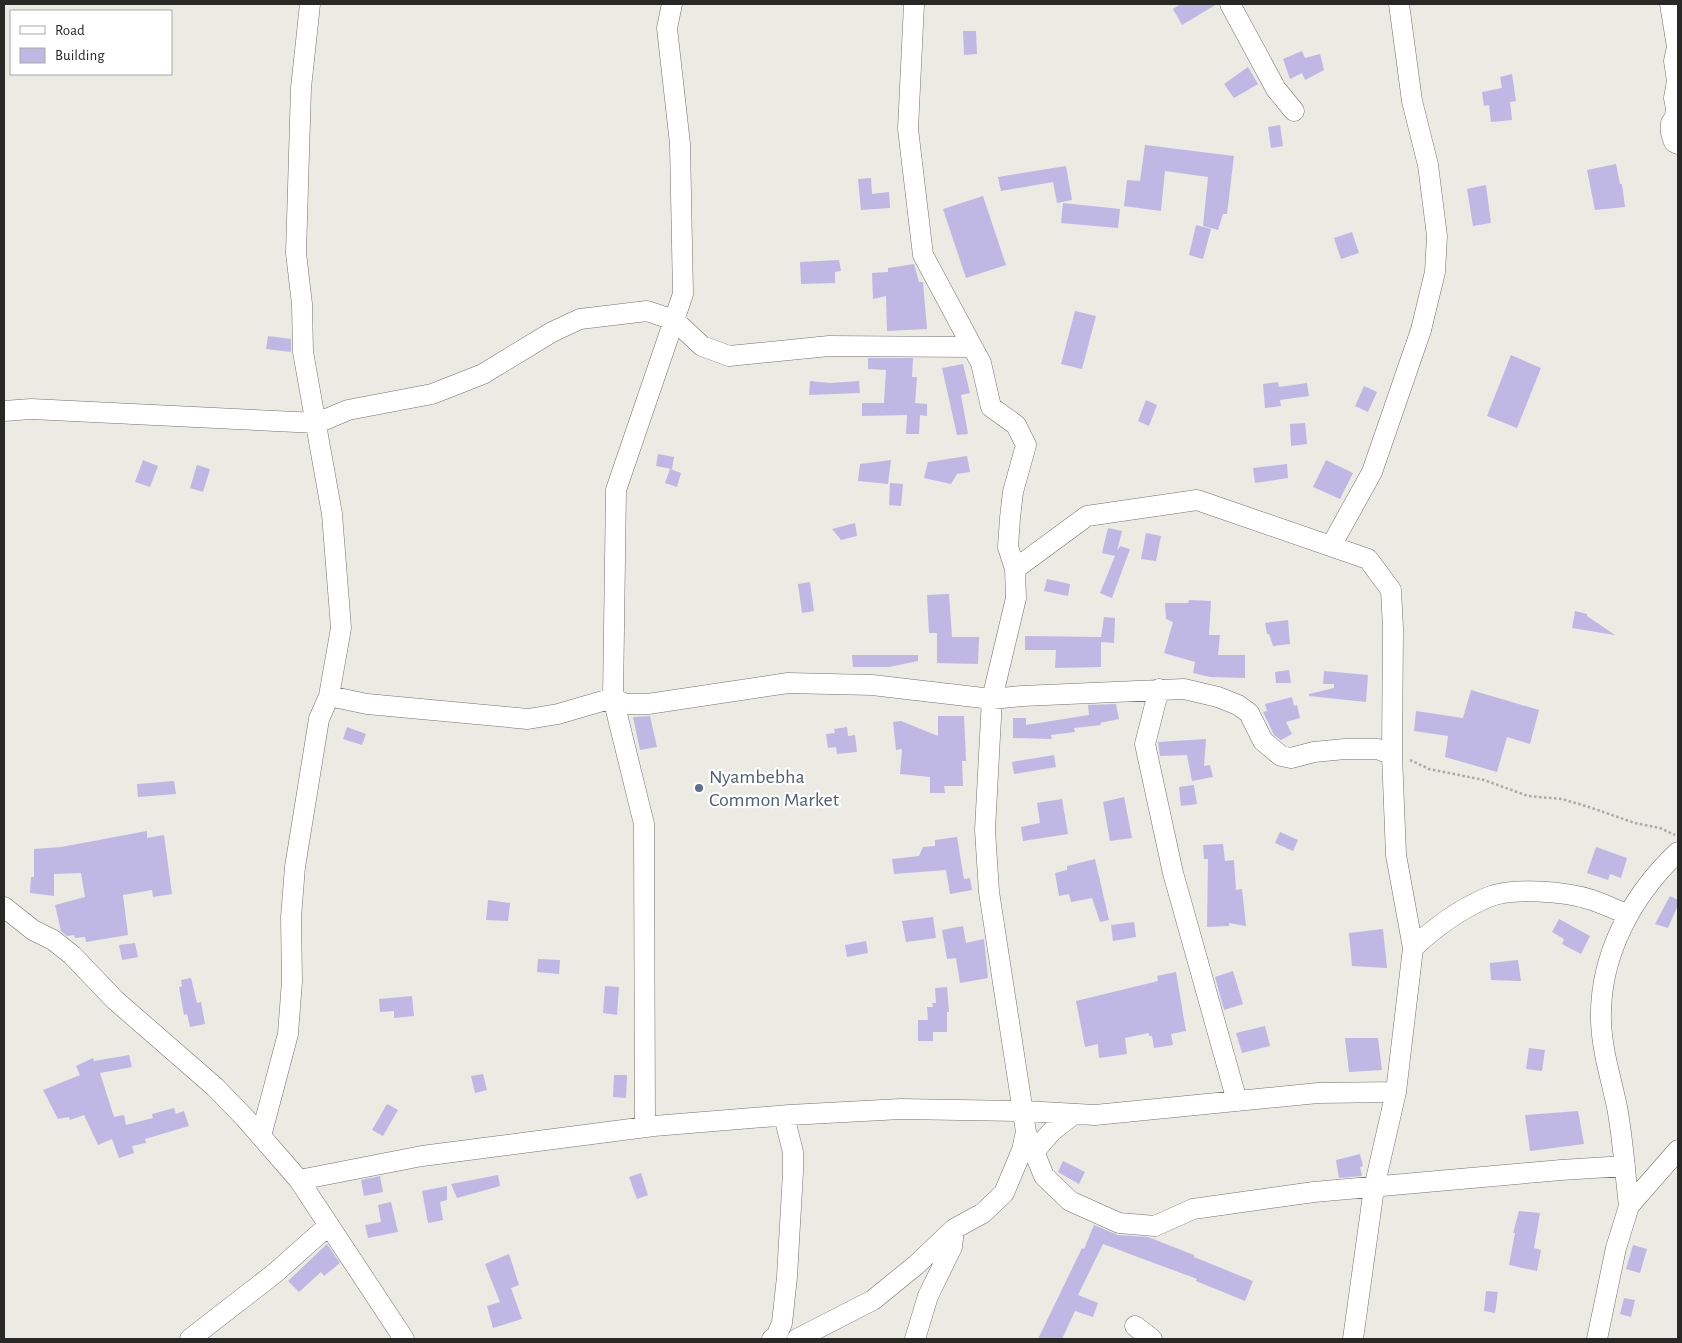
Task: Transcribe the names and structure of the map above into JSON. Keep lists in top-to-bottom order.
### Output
{
  "places": ["Nyambebha Common Market"],
  "legend": ["Road", "Building"]
}
